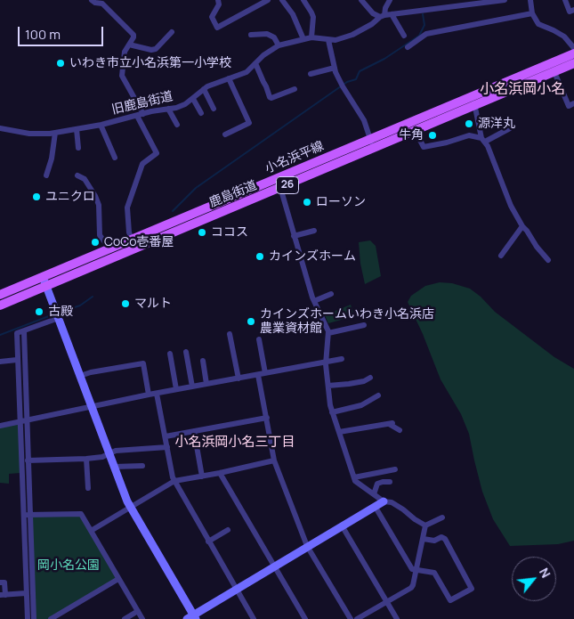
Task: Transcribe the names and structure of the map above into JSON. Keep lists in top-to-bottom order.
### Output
{
  "streets": {
    "main road": ["小名浜平線", "26", "鹿島街道"],
    "street": ["旧鹿島街道"]
  },
  "crossings": [
    ["小名浜平線", "鹿島街道"]
  ],
  "districts": ["小名浜岡小名", "小名浜岡小名三丁目"],
  "parks": ["岡小名公園"],
  "places": [
    "いわき市立小名浜第一小学校",
    "源洋丸",
    "牛角",
    "ユニクロ",
    "ローソン",
    "ココス",
    "CoCo壱番屋",
    "カインズホーム",
    "マルト",
    "古殿",
    "カインズホームいわき小名浜店 農業資材館"
  ],
  "scale_bar": "100 m",
  "north": "top right"
}
